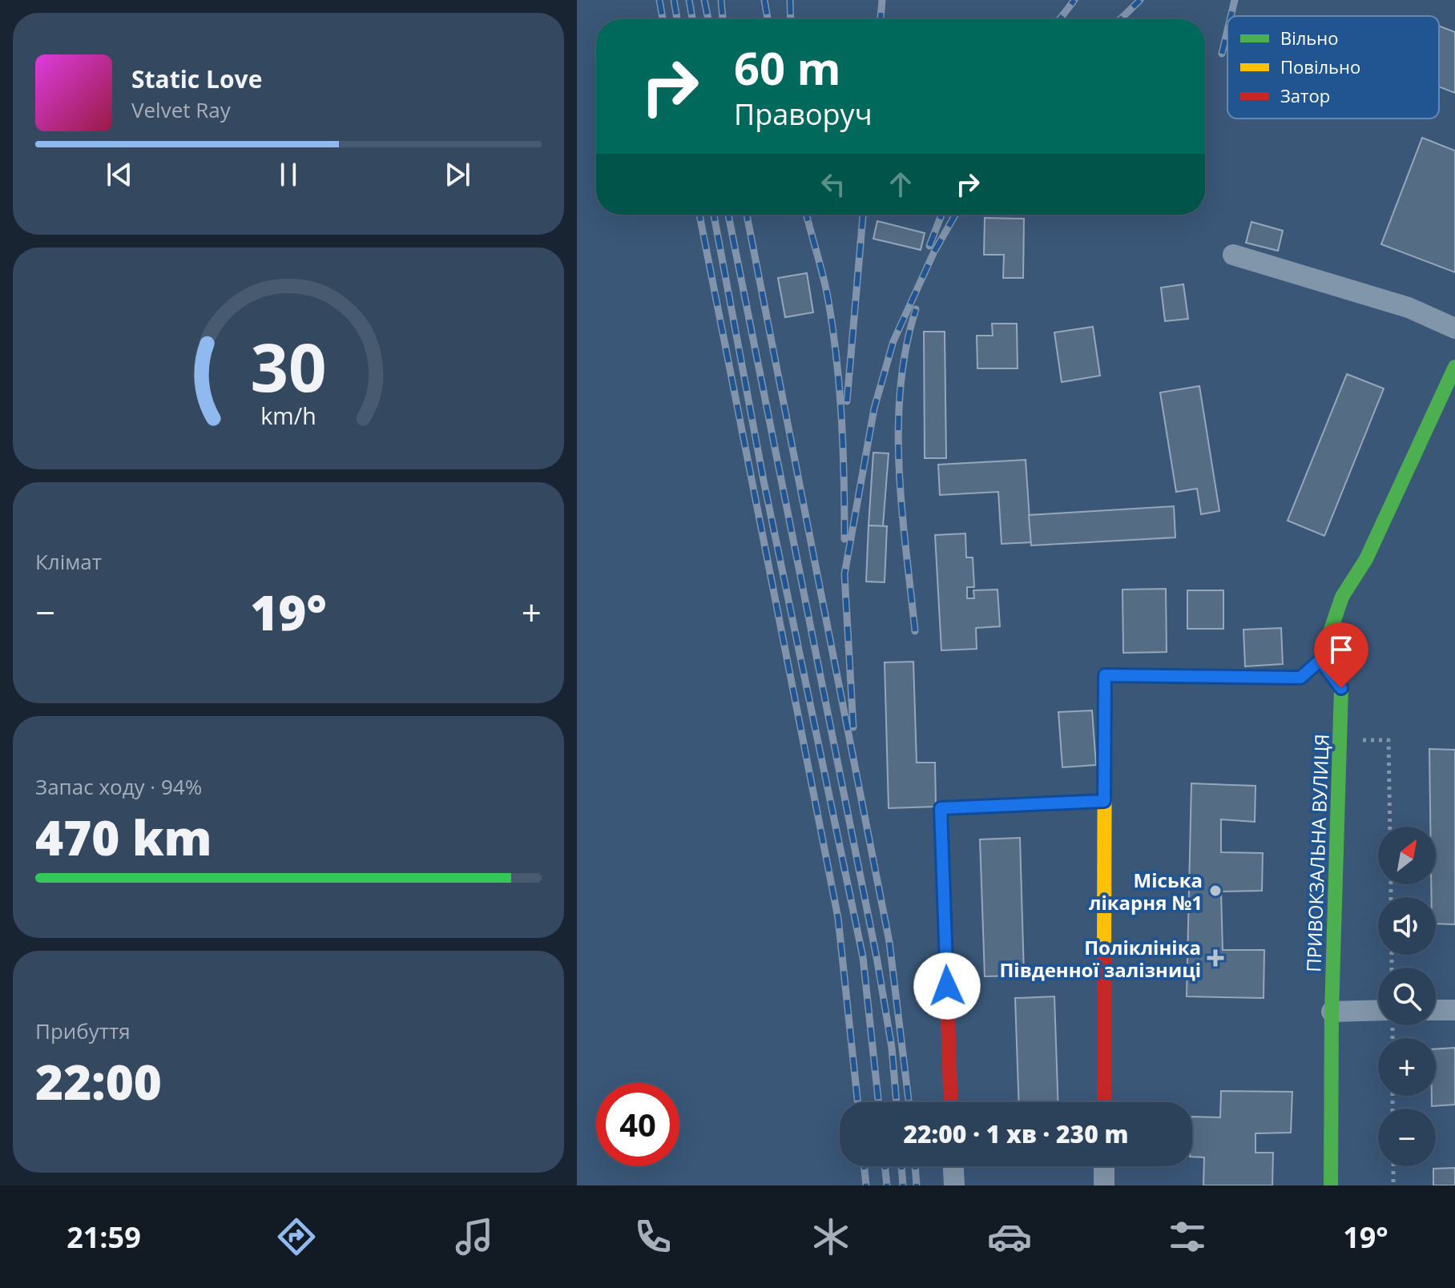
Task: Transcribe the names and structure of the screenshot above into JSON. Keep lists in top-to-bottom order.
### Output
{
  "streets": {
    "street": ["ПРИВОКЗАЛЬНА ВУЛИЦЯ"]
  },
  "places": {
    "other": ["Міська лікарня №1"],
    "health": ["Поліклініка Південної залізниці"]
  },
  "legend": ["Вільно", "Повільно", "Затор"],
  "north": "top right",
  "page": {
    "turn": ["60 m", "Праворуч"],
    "song": ["Static Love", "Velvet Ray"],
    "tile": [
      "Клімат",
      ["Запас ходу · 94%", "470 km"],
      ["Прибуття", "22:00"]
    ],
    "heat": ["−", "19°", "+"],
    "map_buttons": ["+", "−"],
    "limit": "40",
    "trip": "22:00 · 1 хв · 230 m",
    "tabs": ["21:59", "19°"],
    "gauge": ["30", "km/h"]
  }
}
